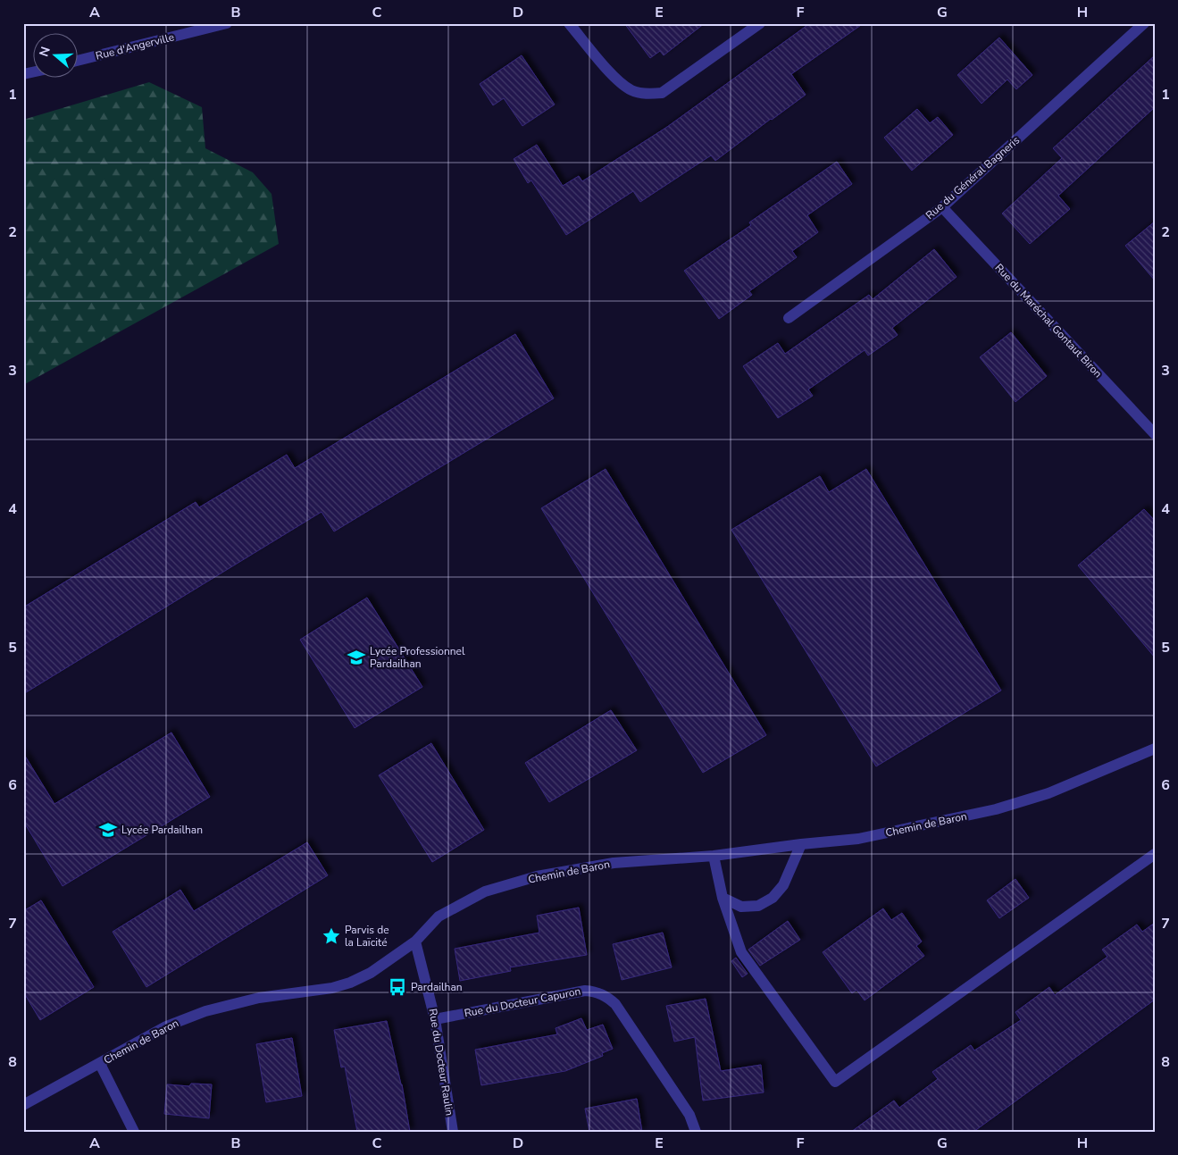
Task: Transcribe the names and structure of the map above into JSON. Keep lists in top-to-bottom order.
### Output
{
  "streets": {
    "street": [
      "Rue d'Angerville",
      "Rue du Général Bagneris",
      "Rue du Maréchal Gontaut Biron",
      "Chemin de Baron",
      "Rue du Docteur Capuron",
      "Rue du Docteur Raulin"
    ]
  },
  "crossings": [
    ["Rue du Général Bagneris", "Rue du Maréchal Gontaut Biron"],
    ["Chemin de Baron", "Rue du Docteur Raulin"],
    ["Rue du Docteur Capuron", "Rue du Docteur Raulin"]
  ],
  "places": {
    "school or university": ["Lycée Professionnel Pardailhan", "Lycée Pardailhan"],
    "place": ["Parvis de la Laïcité"],
    "bus stop": ["Pardailhan"]
  },
  "north": "left",
  "grid": {
    "columns": [
      "A",
      "B",
      "C",
      "D",
      "E",
      "F",
      "G",
      "H"
    ],
    "rows": [
      "1",
      "2",
      "3",
      "4",
      "5",
      "6",
      "7",
      "8"
    ]
  }
}
